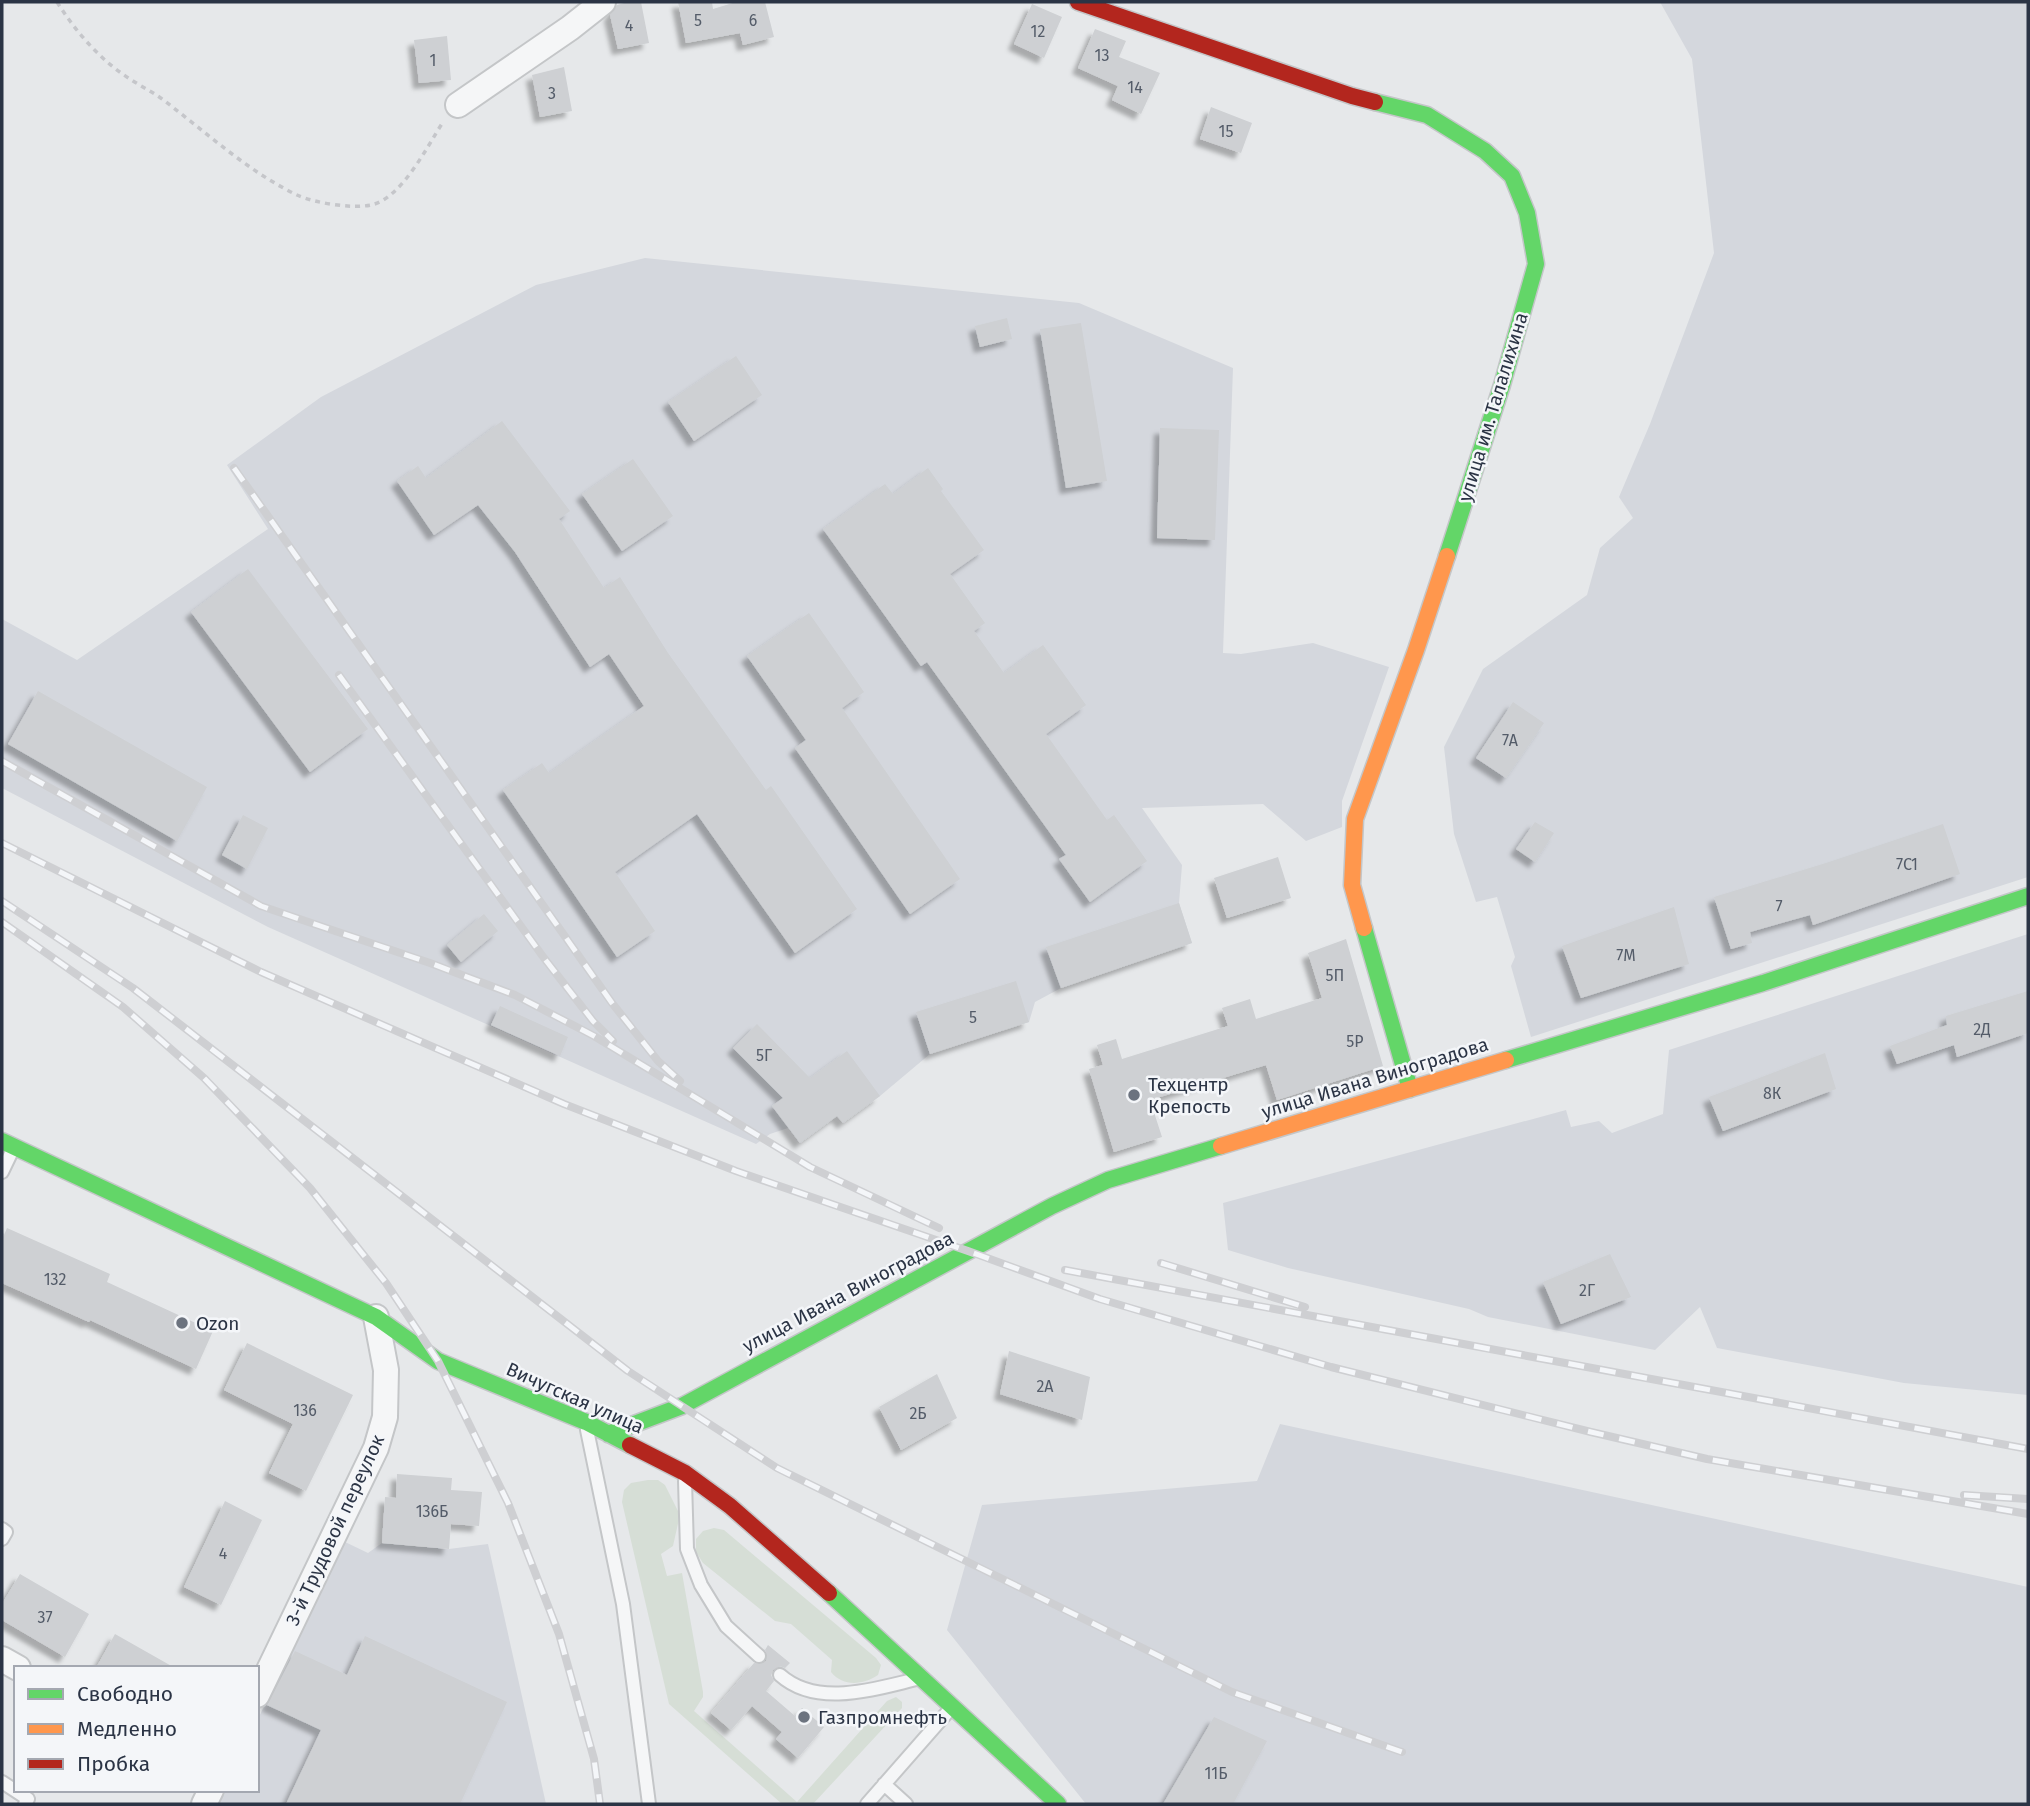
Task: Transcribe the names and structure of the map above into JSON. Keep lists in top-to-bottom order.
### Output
{
  "streets": {
    "street": [
      "улица им. Талалихина",
      "улица Ивана Виноградова",
      "Вичугская улица",
      "3-й Трудовой переулок"
    ]
  },
  "crossings": [
    ["улица им. Талалихина", "улица Ивана Виноградова"],
    ["улица Ивана Виноградова", "Вичугская улица"],
    ["Вичугская улица", "3-й Трудовой переулок"]
  ],
  "places": ["Техцентр Крепость", "Ozon", "Газпромнефть"],
  "house_numbers": [
    "5",
    "6",
    "4",
    "12",
    "13",
    "1",
    "14",
    "3",
    "15",
    "7А",
    "7С1",
    "7",
    "7М",
    "5П",
    "5",
    "2Д",
    "5Р",
    "5Г",
    "8К",
    "132",
    "2Г",
    "2А",
    "136",
    "2Б",
    "136Б",
    "4",
    "37",
    "11Б"
  ],
  "legend": ["Свободно", "Медленно", "Пробка"]
}
